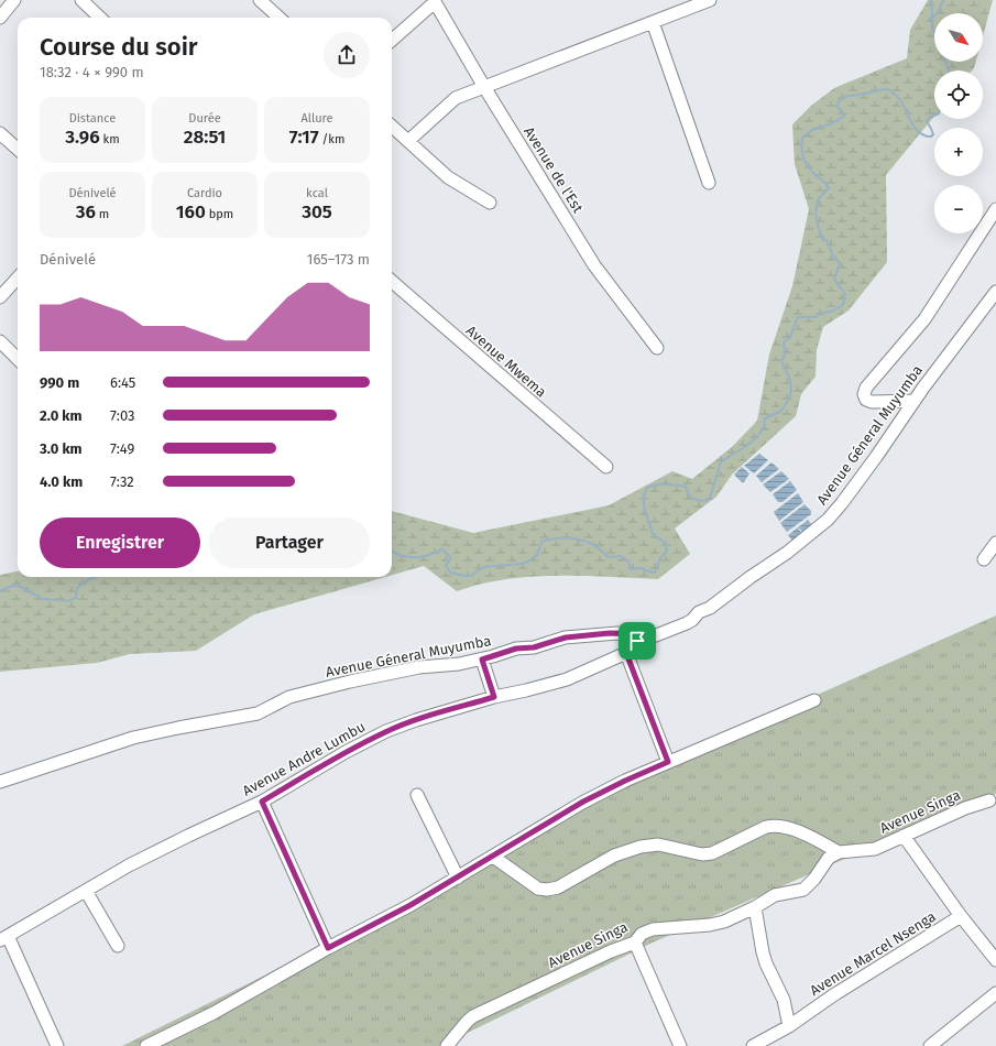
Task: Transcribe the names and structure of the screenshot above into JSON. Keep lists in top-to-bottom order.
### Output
{
  "streets": {
    "street": [
      "Avenue de l'Est",
      "Avenue Mwema",
      "Avenue Géneral Muyumba",
      "Avenue Andre Lumbu",
      "Avenue Singa",
      "Avenue Marcel Nsenga"
    ]
  },
  "crossings": [
    ["Avenue Géneral Muyumba", "Avenue Andre Lumbu"]
  ],
  "north": "bottom right",
  "page": {
    "map_buttons": ["+", "−"],
    "heading": ["Course du soir", "18:32 · 4 × 990 m"],
    "stats": [
      ["Distance", "3.96 km"],
      ["Durée", "28:51"],
      ["Allure", "7:17 /km"],
      ["Dénivelé", "36 m"],
      ["Cardio", "160 bpm"],
      ["kcal", "305"]
    ],
    "chart": ["Dénivelé", "165–173 m"],
    "list": [
      {
        "name": "990 m",
        "note": "6:45"
      },
      {
        "name": "2.0 km",
        "note": "7:03"
      },
      {
        "name": "3.0 km",
        "note": "7:49"
      },
      {
        "name": "4.0 km",
        "note": "7:32"
      }
    ],
    "buttons": ["Enregistrer", "Partager"]
  }
}
